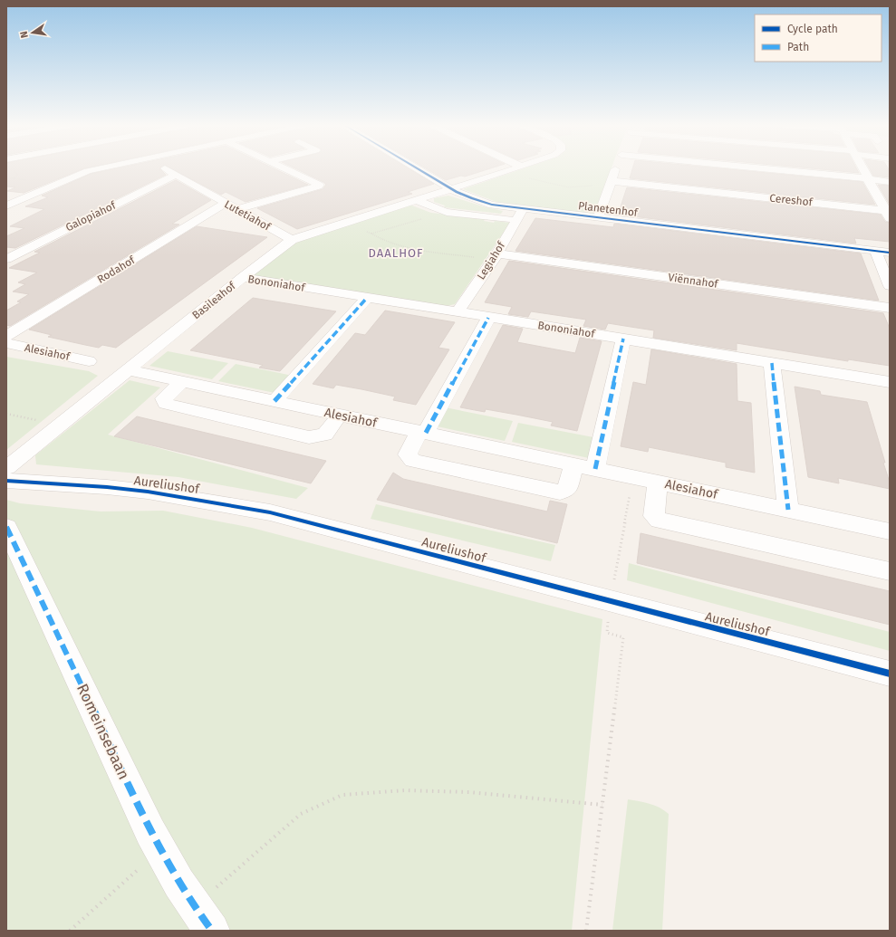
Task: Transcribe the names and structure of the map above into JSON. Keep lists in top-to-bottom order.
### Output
{
  "streets": {
    "street": [
      "Cereshof",
      "Planetenhof",
      "Lutetiahof",
      "Galopiahof",
      "Legiahof",
      "Rodahof",
      "Viënnahof",
      "Bononiahof",
      "Basileahof",
      "Alesiahof",
      "Aureliushof",
      "Romeinsebaan"
    ]
  },
  "crossings": [
    ["Planetenhof", "Legiahof"],
    ["Planetenhof", "Basileahof"],
    ["Lutetiahof", "Galopiahof"],
    ["Lutetiahof", "Rodahof"],
    ["Lutetiahof", "Basileahof"],
    ["Legiahof", "Viënnahof"],
    ["Legiahof", "Bononiahof"],
    ["Bononiahof", "Basileahof"],
    ["Basileahof", "Alesiahof"]
  ],
  "districts": ["DAALHOF"],
  "legend": ["Cycle path", "Path"],
  "north": "left"
}
